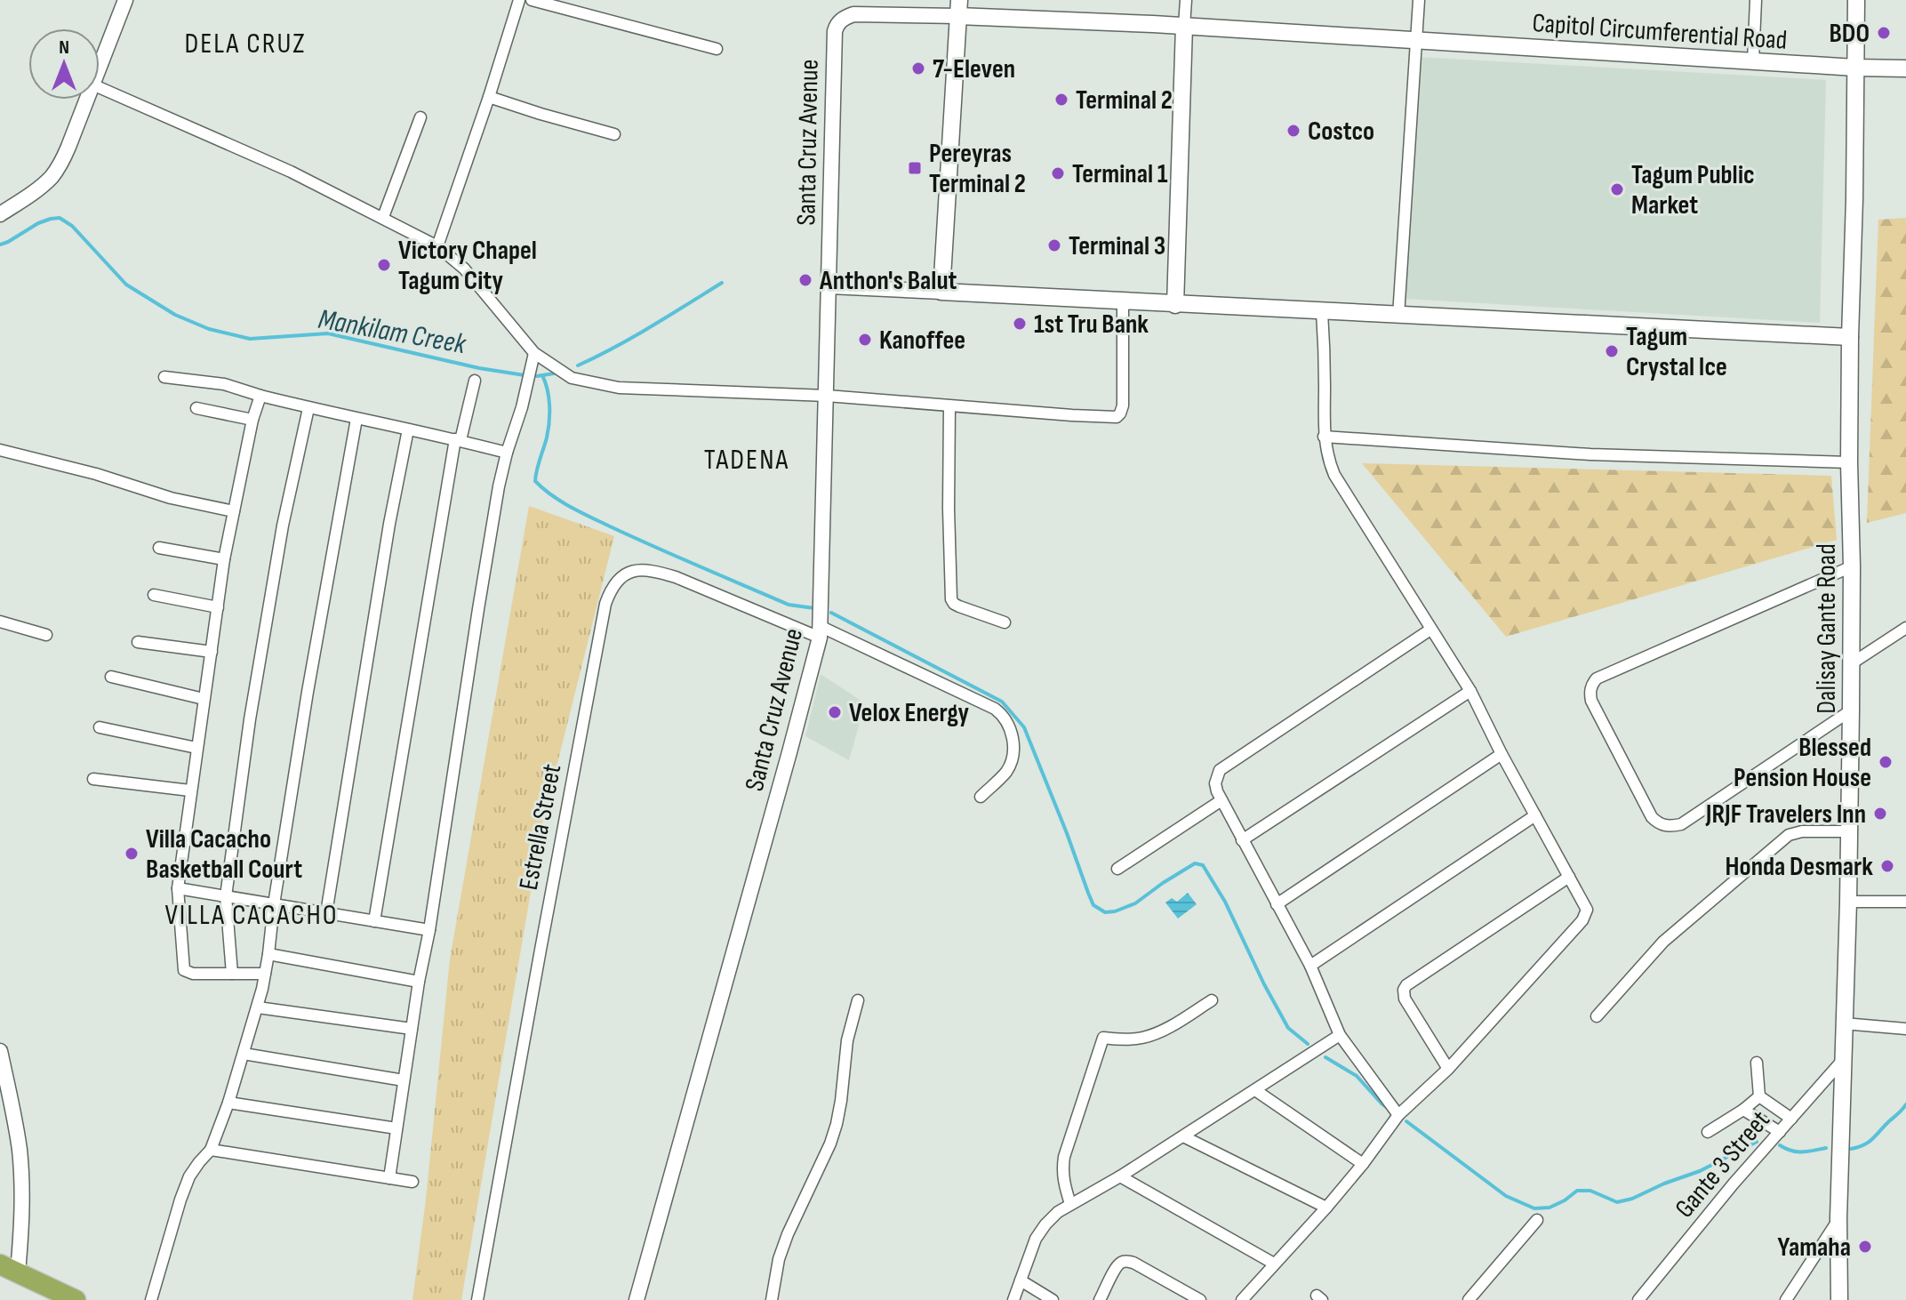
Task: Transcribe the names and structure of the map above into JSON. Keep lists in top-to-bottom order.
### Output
{
  "streets": {
    "main road": ["Capitol Circumferential Road", "Dalisay Gante Road"],
    "street": ["Santa Cruz Avenue", "Estrella Street", "Gante 3 Street"]
  },
  "crossings": [
    ["Capitol Circumferential Road", "Santa Cruz Avenue"],
    ["Capitol Circumferential Road", "Dalisay Gante Road"],
    ["Santa Cruz Avenue", "Estrella Street"],
    ["Dalisay Gante Road", "Gante 3 Street"]
  ],
  "districts": ["DELA CRUZ", "TADENA", "VILLA CACACHO"],
  "water": ["Mankilam Creek"],
  "places": {
    "other": [
      "BDO",
      "7-Eleven",
      "Terminal 2",
      "Costco",
      "Terminal 1",
      "Tagum Public Market",
      "Terminal 3",
      "Victory Chapel Tagum City",
      "Anthon's Balut",
      "1st Tru Bank",
      "Kanoffee",
      "Tagum Crystal Ice",
      "Velox Energy",
      "Blessed Pension House",
      "JRJF Travelers Inn",
      "Villa Cacacho Basketball Court",
      "Honda Desmark",
      "Yamaha"
    ],
    "transit": ["Pereyras Terminal 2"]
  },
  "north": "top"
}
